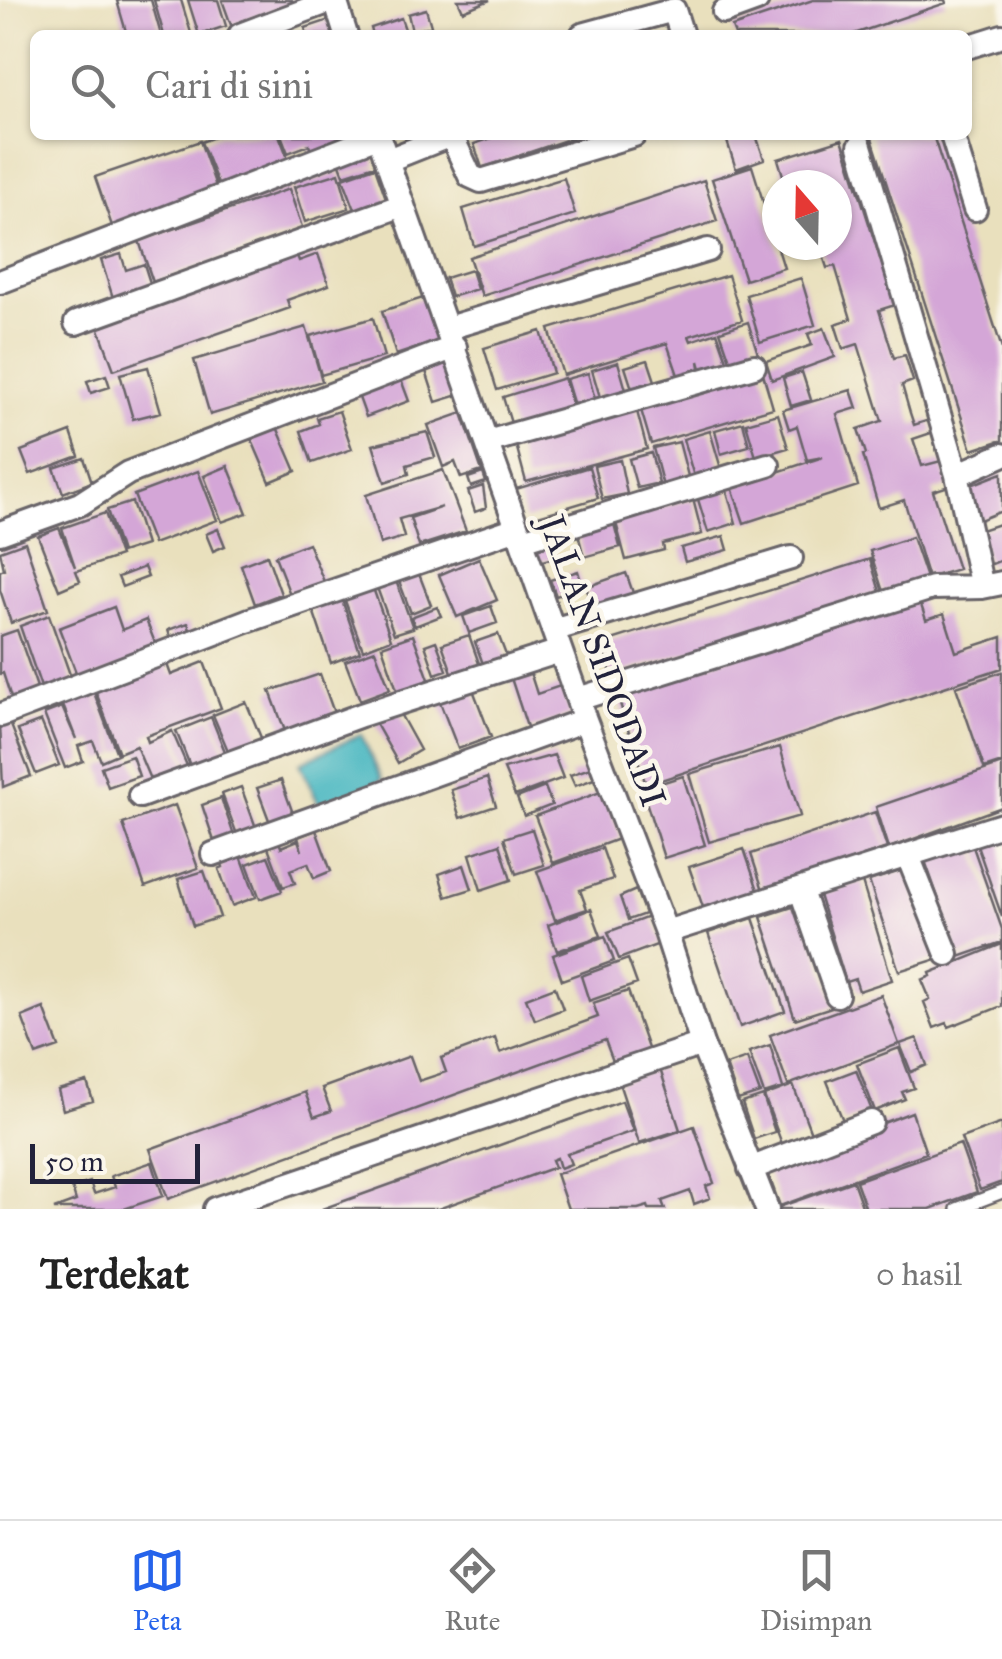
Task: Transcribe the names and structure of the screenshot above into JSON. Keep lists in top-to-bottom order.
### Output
{
  "streets": {
    "street": ["JALAN SIDODADI"]
  },
  "scale_bar": "50 m",
  "north": "top",
  "page": {
    "search": "Cari di sini",
    "scale": "50 m",
    "heading": ["Terdekat", "0 hasil"],
    "nav": ["Peta", "Rute", "Disimpan"]
  }
}
